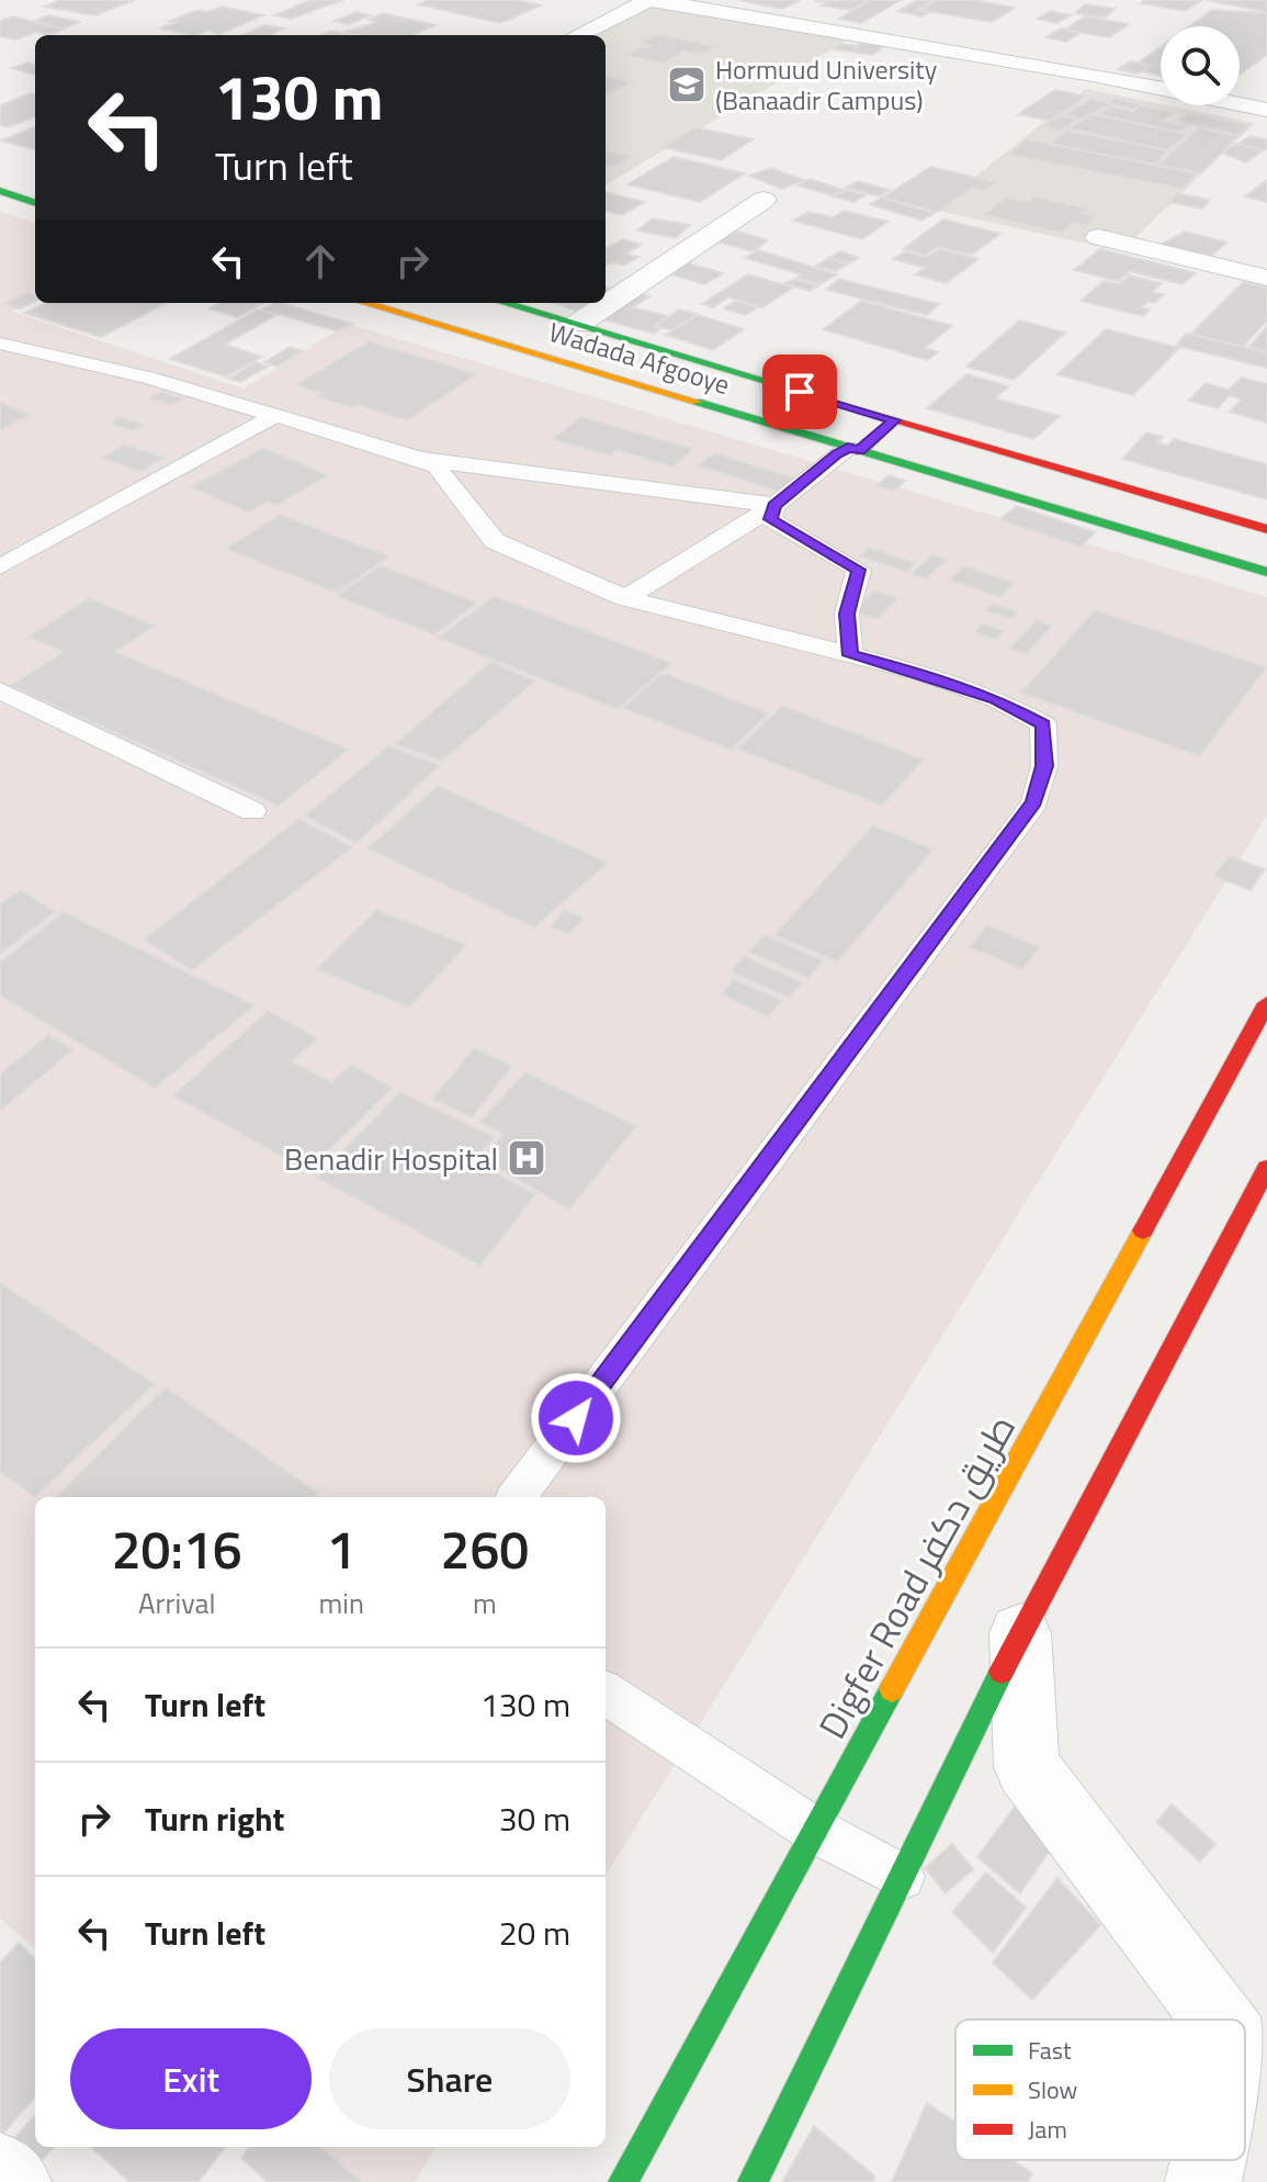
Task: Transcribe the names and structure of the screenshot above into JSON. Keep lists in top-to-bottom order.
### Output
{
  "streets": {
    "main road": ["Wadada Afgooye", "Digfer Road طريق دكفر"]
  },
  "places": {
    "school or university": ["Hormuud University (Banaadir Campus)"],
    "hospital": ["Benadir Hospital"]
  },
  "legend": ["Fast", "Slow", "Jam"],
  "page": {
    "turn": ["130 m", "Turn left"],
    "eta": [
      "20:16",
      "Arrival",
      "1",
      "min",
      "260",
      "m"
    ],
    "list": [
      {
        "name": "Turn left",
        "value": "130 m"
      },
      {
        "name": "Turn right",
        "value": "30 m"
      },
      {
        "name": "Turn left",
        "value": "20 m"
      }
    ],
    "buttons": ["Exit", "Share"]
  }
}
